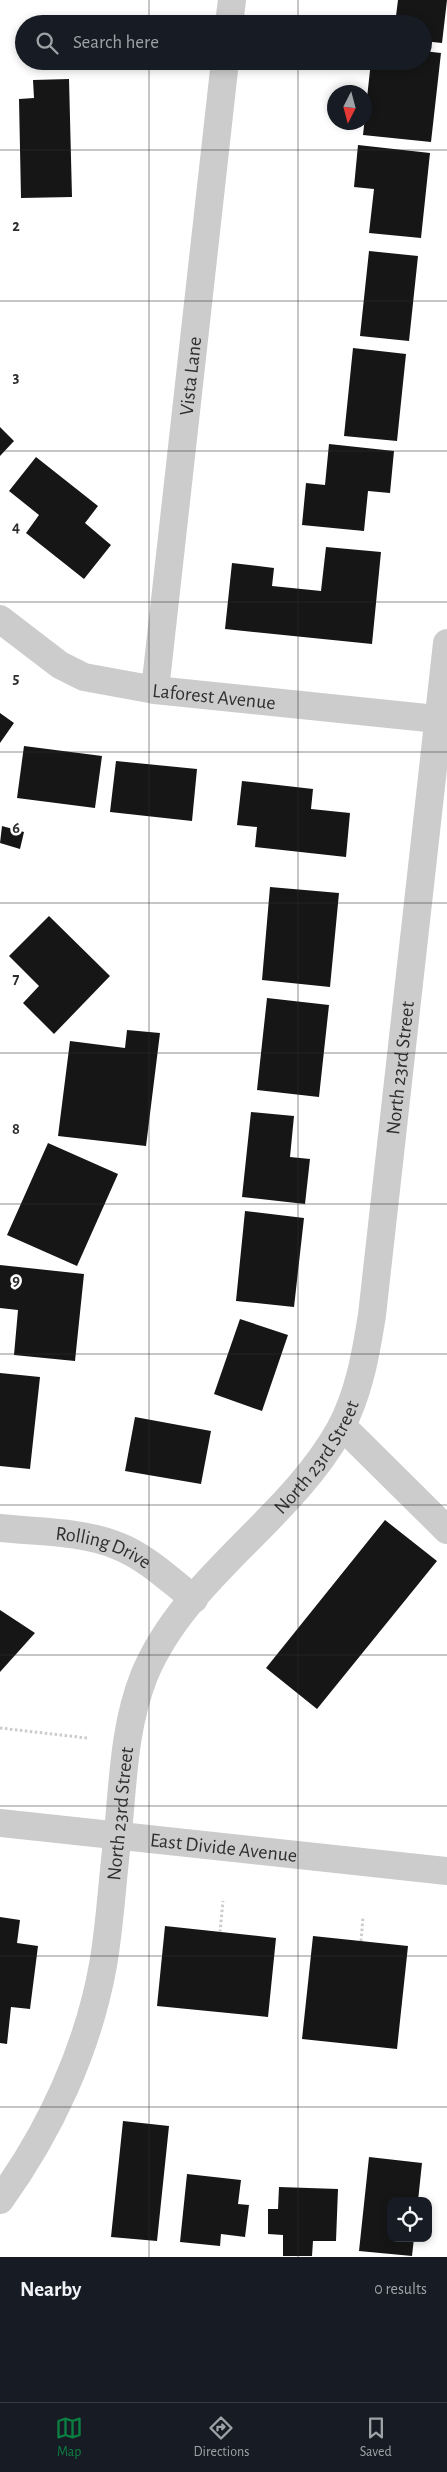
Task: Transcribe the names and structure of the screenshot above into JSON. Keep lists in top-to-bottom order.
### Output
{
  "streets": {
    "street": [
      "Vista Lane",
      "Laforest Avenue",
      "North 23rd Street",
      "Rolling Drive",
      "East Divide Avenue"
    ]
  },
  "crossings": [
    ["Vista Lane", "Laforest Avenue"],
    ["Laforest Avenue", "North 23rd Street"],
    ["North 23rd Street", "Rolling Drive"],
    ["North 23rd Street", "East Divide Avenue"]
  ],
  "north": "bottom",
  "page": {
    "search": "Search here",
    "heading": ["Nearby", "0 results"],
    "nav": ["Map", "Directions", "Saved"]
  },
  "grid": {
    "rows": [
      "2",
      "3",
      "4",
      "5",
      "6",
      "7",
      "8",
      "9"
    ]
  }
}
